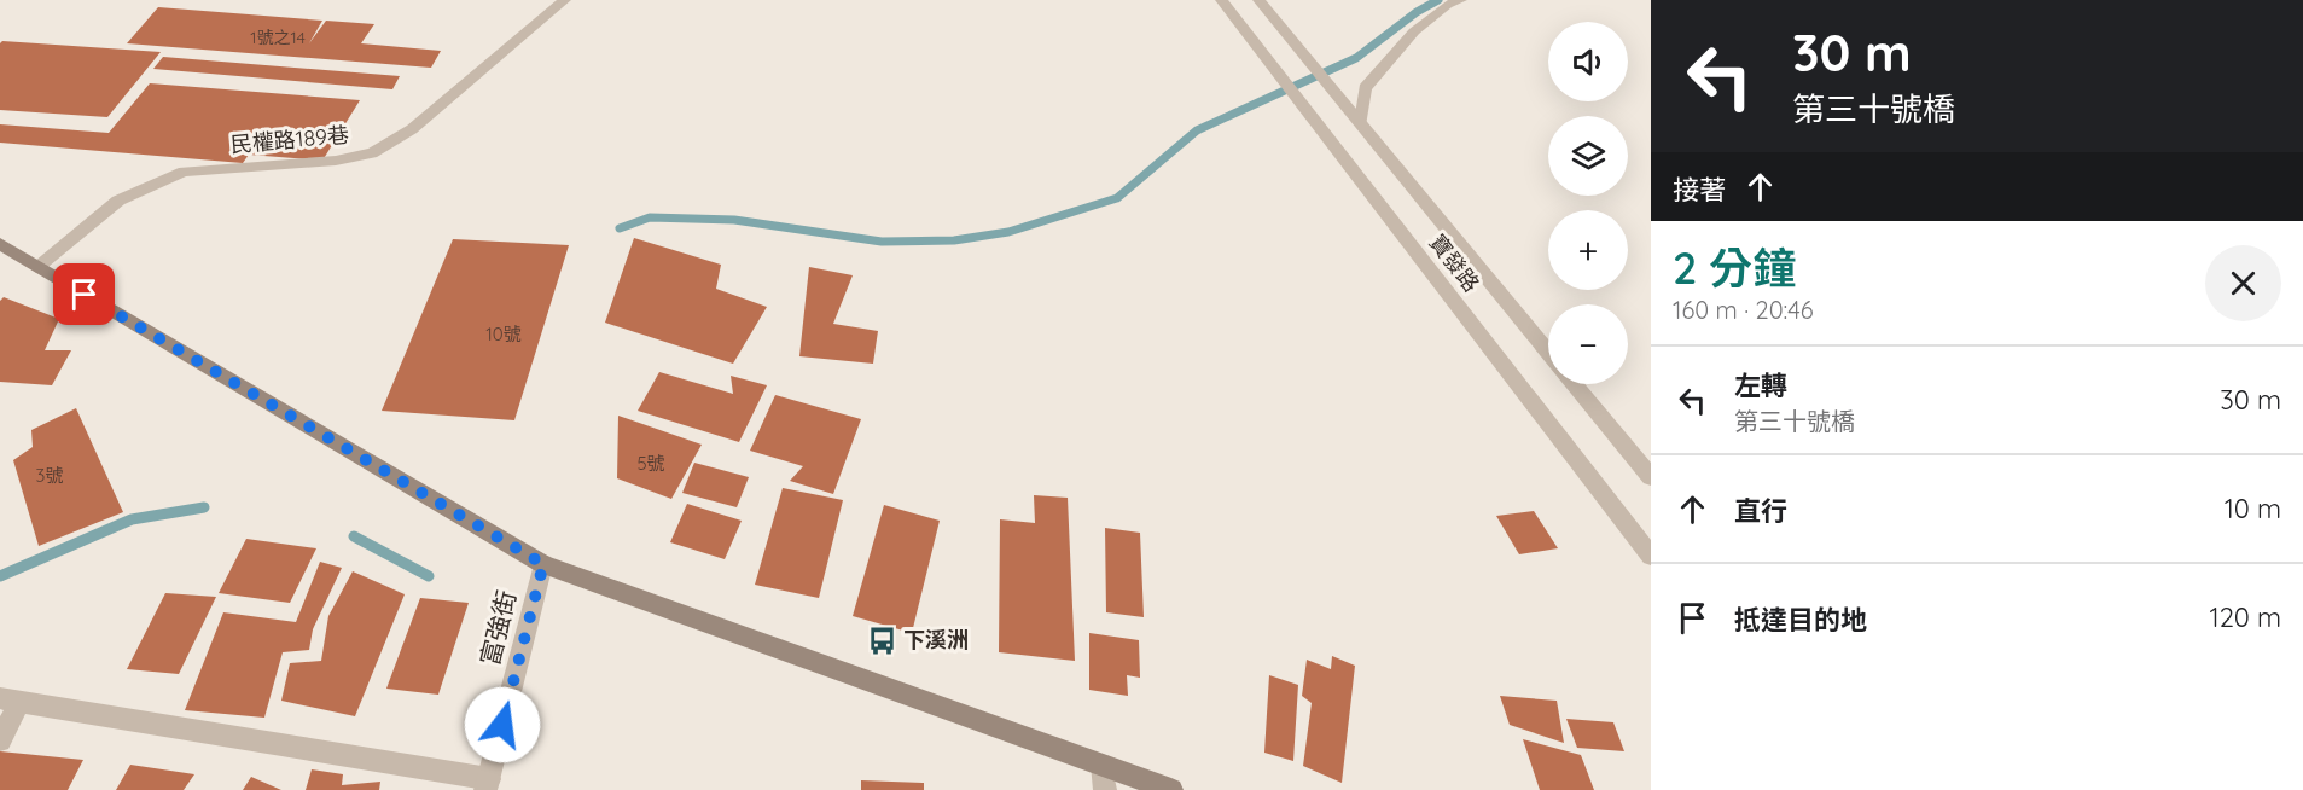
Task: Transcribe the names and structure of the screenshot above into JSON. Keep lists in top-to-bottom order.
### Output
{
  "streets": {
    "street": ["民權路189巷", "寶發路", "富強街"]
  },
  "places": {
    "bus stop": ["下溪洲"]
  },
  "house_numbers": [
    "1號之14",
    "10號",
    "5號",
    "3號"
  ],
  "page": {
    "turn": ["30 m", "第三十號橋"],
    "map_buttons": ["+", "−"],
    "then": "接著",
    "heading": ["2 分鐘", "160 m · 20:46"],
    "list": [
      {
        "name": "左轉",
        "note": "第三十號橋",
        "value": "30 m"
      },
      {
        "name": "直行",
        "value": "10 m"
      },
      {
        "name": "抵達目的地",
        "value": "120 m"
      }
    ]
  }
}
